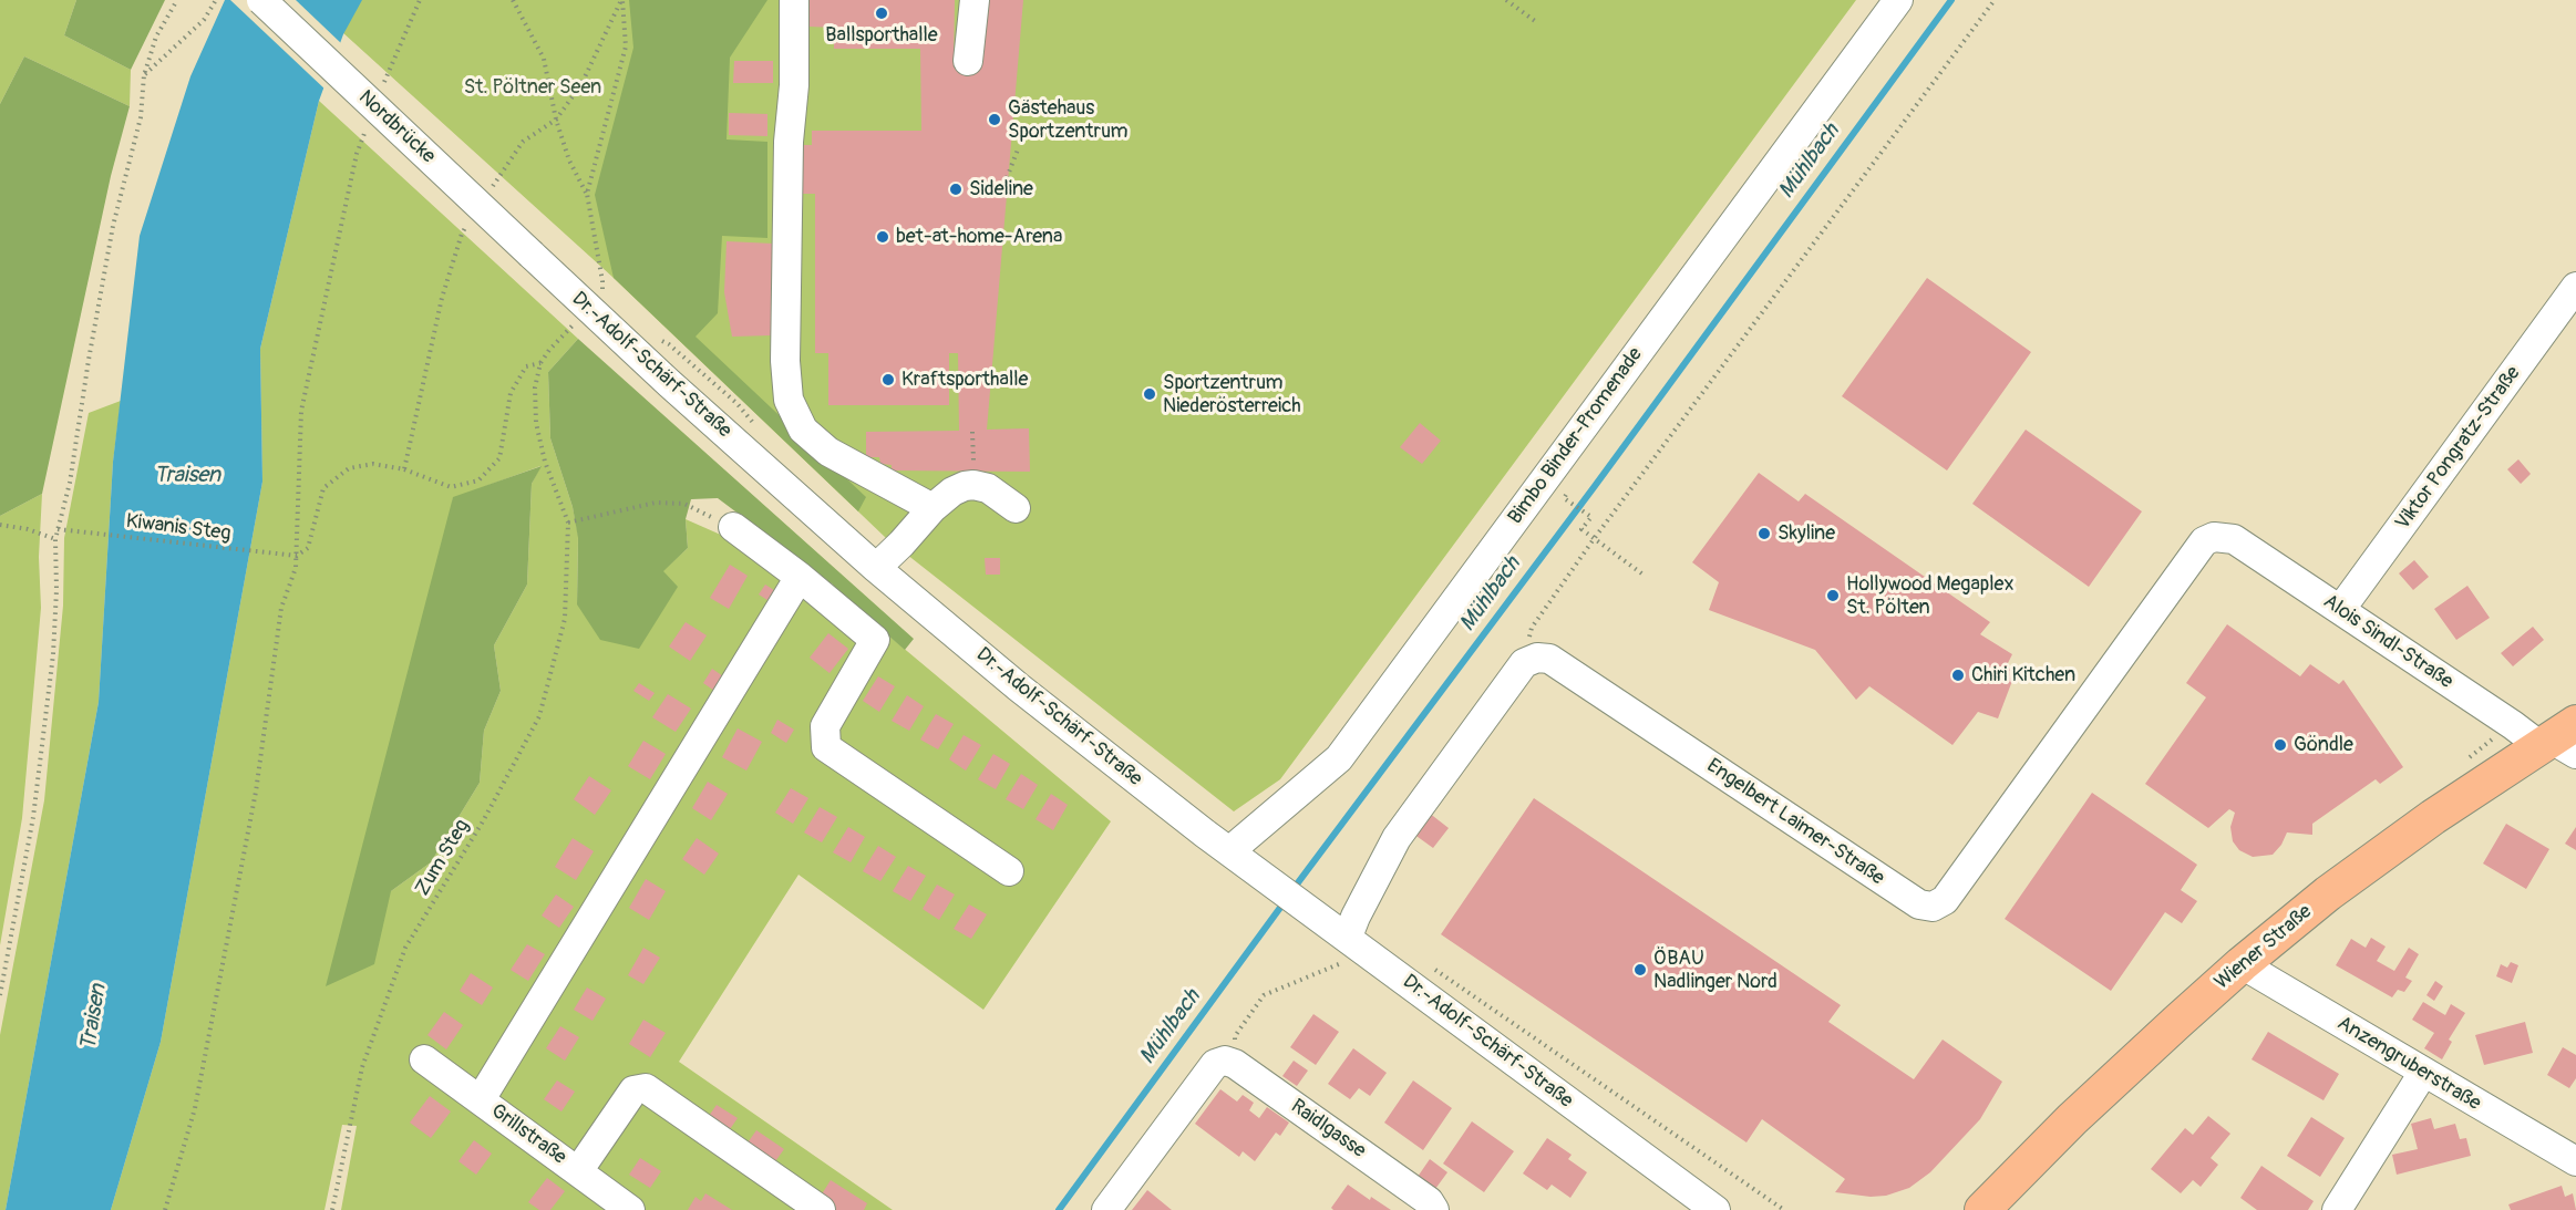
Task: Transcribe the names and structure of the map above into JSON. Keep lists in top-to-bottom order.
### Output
{
  "streets": {
    "main road": ["Wiener Straße"],
    "street": [
      "Nordbrücke",
      "Dr.-Adolf-Schärf-Straße",
      "Bimbo Binder-Promenade",
      "Viktor Pongratz-Straße",
      "Alois Sindl-Straße",
      "Engelbert Laimer-Straße",
      "Anzengruberstraße",
      "Raidlgasse",
      "Grillstraße"
    ],
    "path": ["Kiwanis Steg", "Zum Steg"]
  },
  "crossings": [
    ["Nordbrücke", "Dr.-Adolf-Schärf-Straße"],
    ["Dr.-Adolf-Schärf-Straße", "Bimbo Binder-Promenade"],
    ["Viktor Pongratz-Straße", "Alois Sindl-Straße"],
    ["Alois Sindl-Straße", "Engelbert Laimer-Straße"],
    ["Alois Sindl-Straße", "Wiener Straße"],
    ["Wiener Straße", "Anzengruberstraße"]
  ],
  "water": ["Mühlbach", "Traisen"],
  "parks": ["St. Pöltner Seen"],
  "places": [
    "Ballsporthalle",
    "Gästehaus Sportzentrum",
    "Sideline",
    "bet-at-home-Arena",
    "Kraftsporthalle",
    "Sportzentrum Niederösterreich",
    "Skyline",
    "Hollywood Megaplex St. Pölten",
    "Chiri Kitchen",
    "Göndle",
    "ÖBAU Nadlinger Nord"
  ]
}
